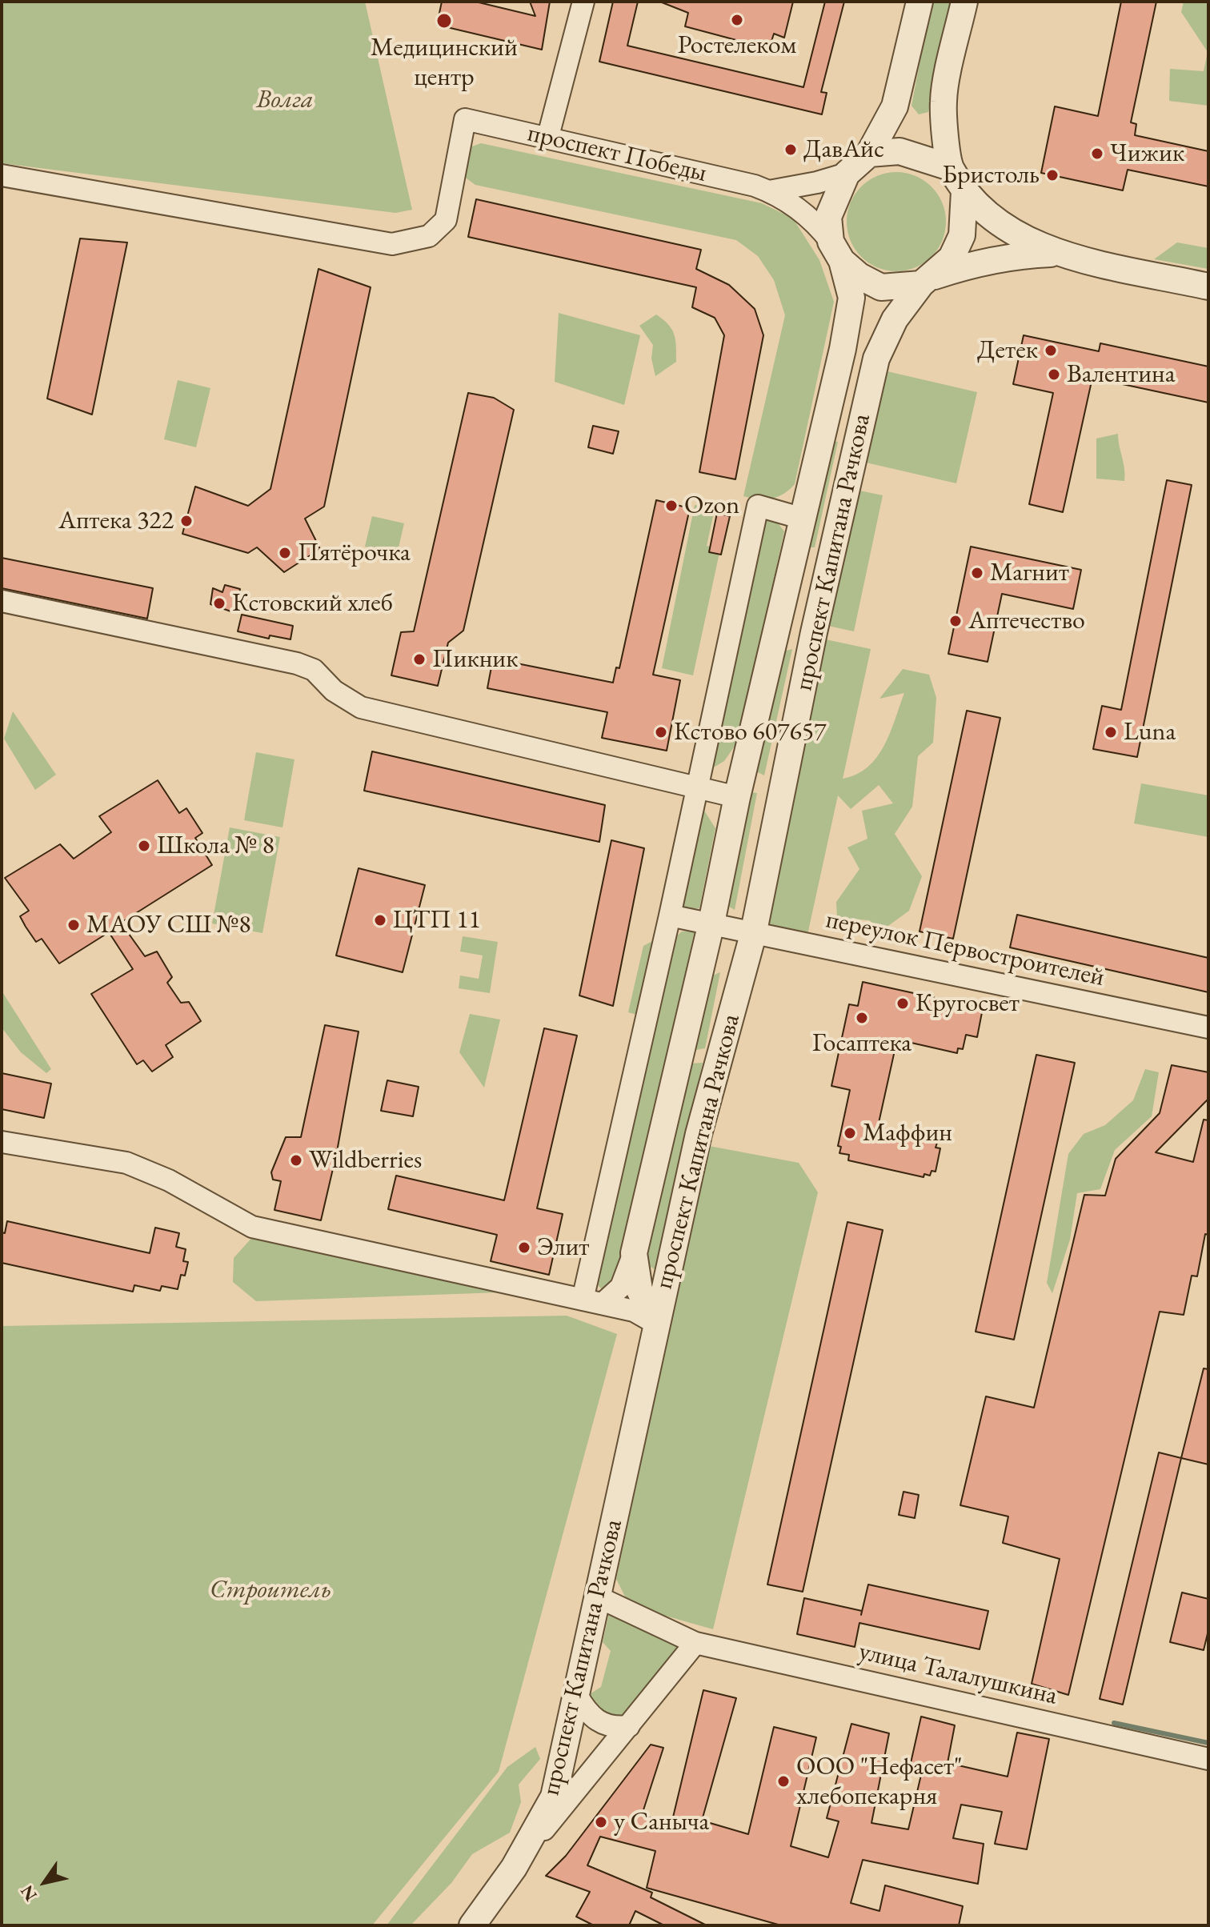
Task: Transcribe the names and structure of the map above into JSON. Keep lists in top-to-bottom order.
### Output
{
  "streets": {
    "street": [
      "проспект Победы",
      "проспект Капитана Рачкова",
      "переулок Первостроителей",
      "улица Талалушкина"
    ]
  },
  "crossings": [
    ["проспект Капитана Рачкова", "переулок Первостроителей"],
    ["проспект Капитана Рачкова", "улица Талалушкина"]
  ],
  "parks": ["Волга", "Строитель"],
  "places": [
    "Ростелеком",
    "Медицинский центр",
    "ДавАйс",
    "Чижик",
    "Бристоль",
    "Детек",
    "Валентина",
    "Ozon",
    "Аптека 322",
    "Пятёрочка",
    "Магнит",
    "Кстовский хлеб",
    "Аптечество",
    "Пикник",
    "Кстово 607657",
    "Luna",
    "Школа № 8",
    "ЦТП 11",
    "МАОУ СШ №8",
    "Кругосвет",
    "Госаптека",
    "Маффин",
    "Wildberries",
    "Элит",
    "ООО \"Нефасет\" хлебопекарня",
    "у Саныча"
  ],
  "north": "bottom left"
}
